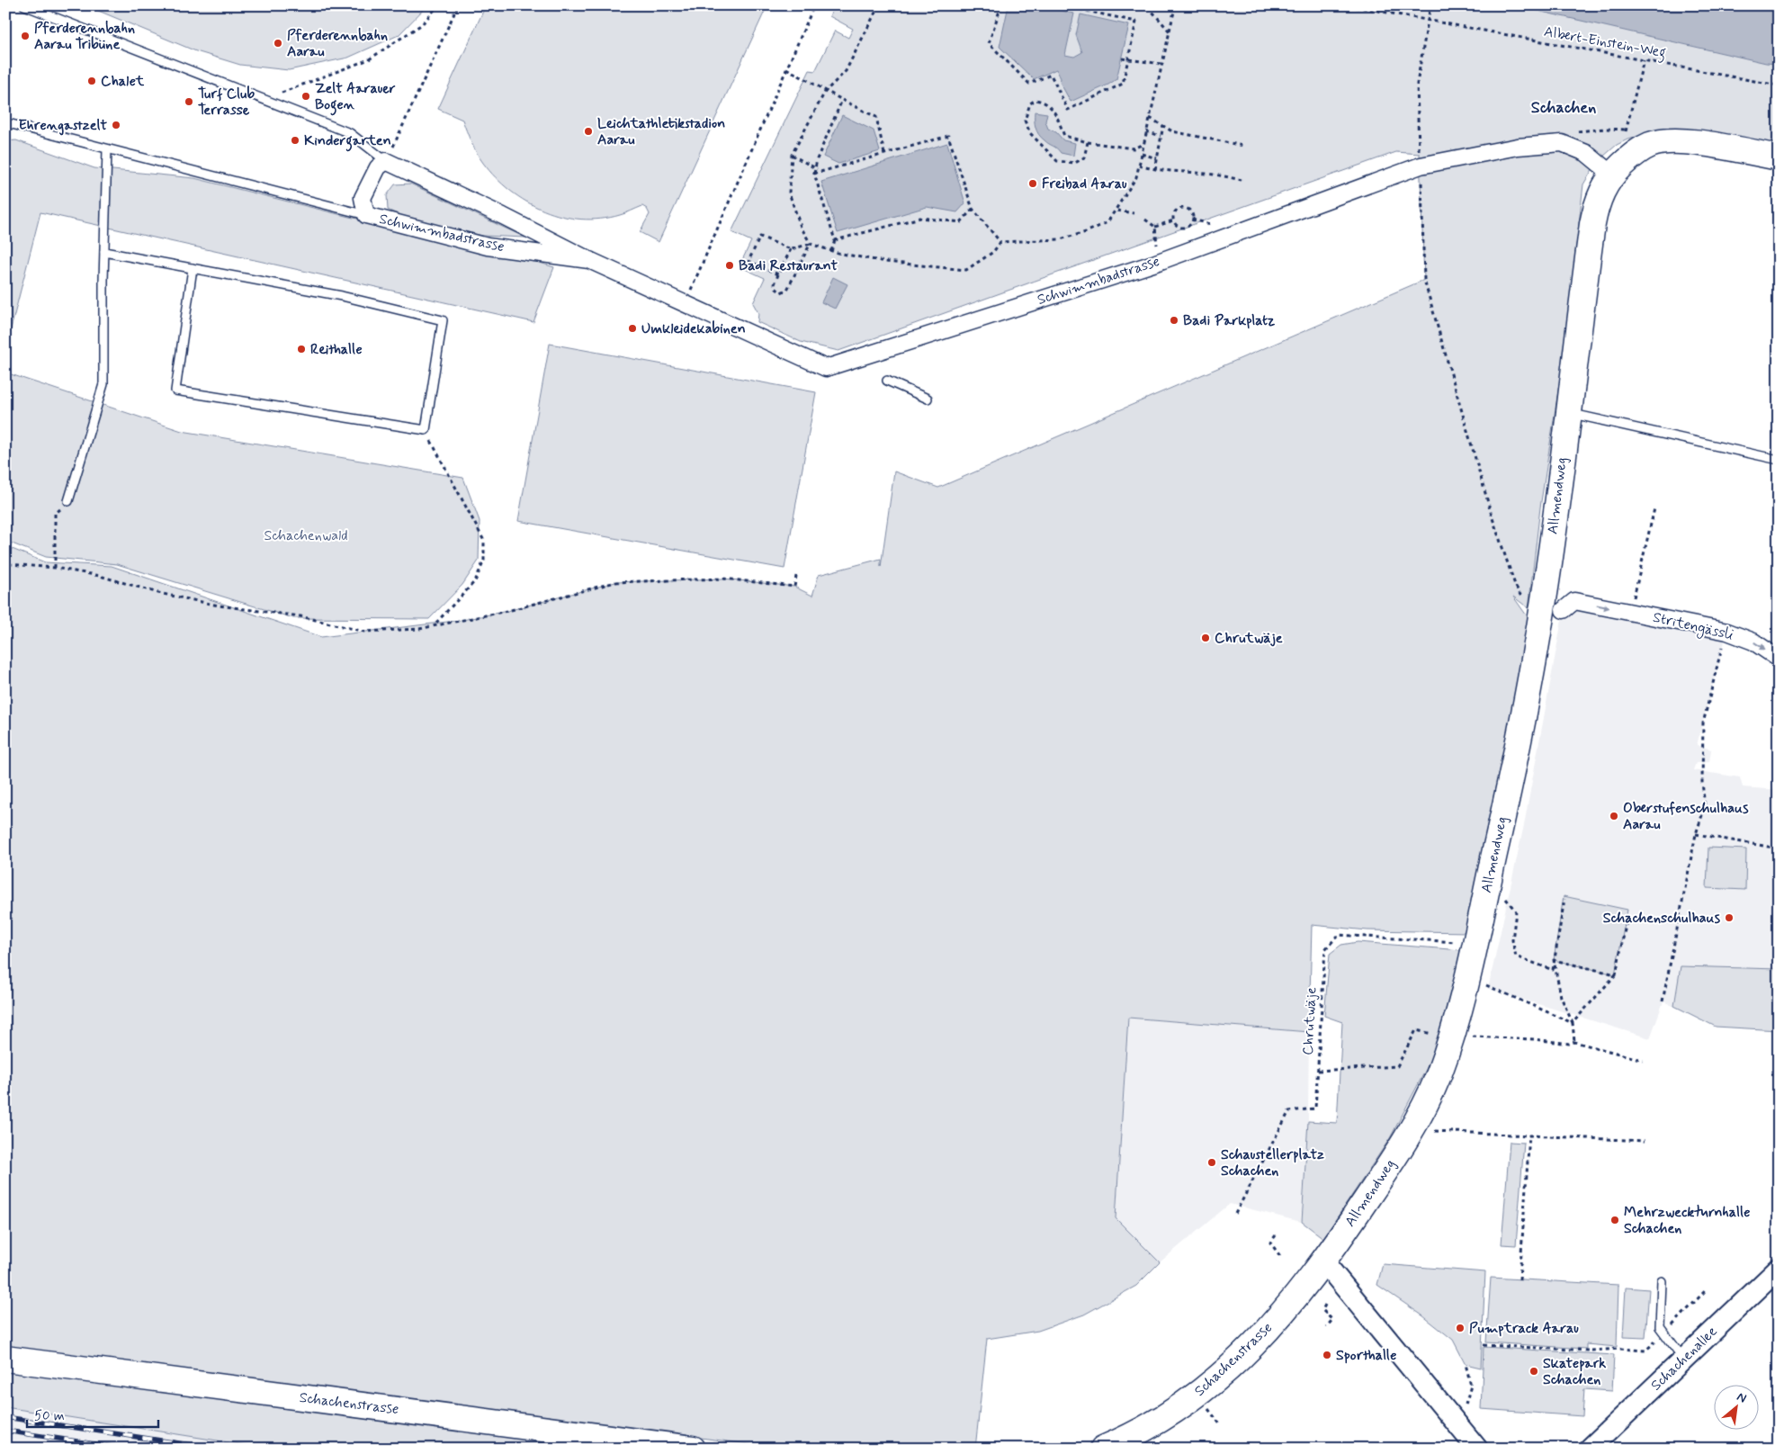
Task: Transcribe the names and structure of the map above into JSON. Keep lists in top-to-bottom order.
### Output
{
  "streets": {
    "main road": ["Allmendweg", "Schachenstrasse"],
    "street": ["Schwimmbadstrasse", "Stritengässli", "Schachenallee"],
    "path": ["Albert-Einstein-Weg", "Chrutwäje"]
  },
  "crossings": [
    ["Schwimmbadstrasse", "Allmendweg"],
    ["Allmendweg", "Stritengässli"],
    ["Allmendweg", "Chrutwäje"],
    ["Allmendweg", "Schachenstrasse"]
  ],
  "one_way": ["Stritengässli"],
  "districts": ["Schachen"],
  "parks": ["Schachenwald"],
  "places": [
    "Pferderennbahn Aarau Tribüne",
    "Pferderennbahn Aarau",
    "Chalet",
    "Zelt Aarauer Bogen",
    "Turf Club Terrasse",
    "Ehrengastzelt",
    "Leichtathletikstadion Aarau",
    "Kindergarten",
    "Freibad Aarau",
    "Badi Restaurant",
    "Badi Parkplatz",
    "Umkleidekabinen",
    "Reithalle",
    "Chrutwäje",
    "Oberstufenschulhaus Aarau",
    "Schachenschulhaus",
    "Schaustellerplatz Schachen",
    "Mehrzweckturnhalle Schachen",
    "Pumptrack Aarau",
    "Sporthalle",
    "Skatepark Schachen"
  ],
  "scale_bar": "50 m",
  "north": "top right"
}
